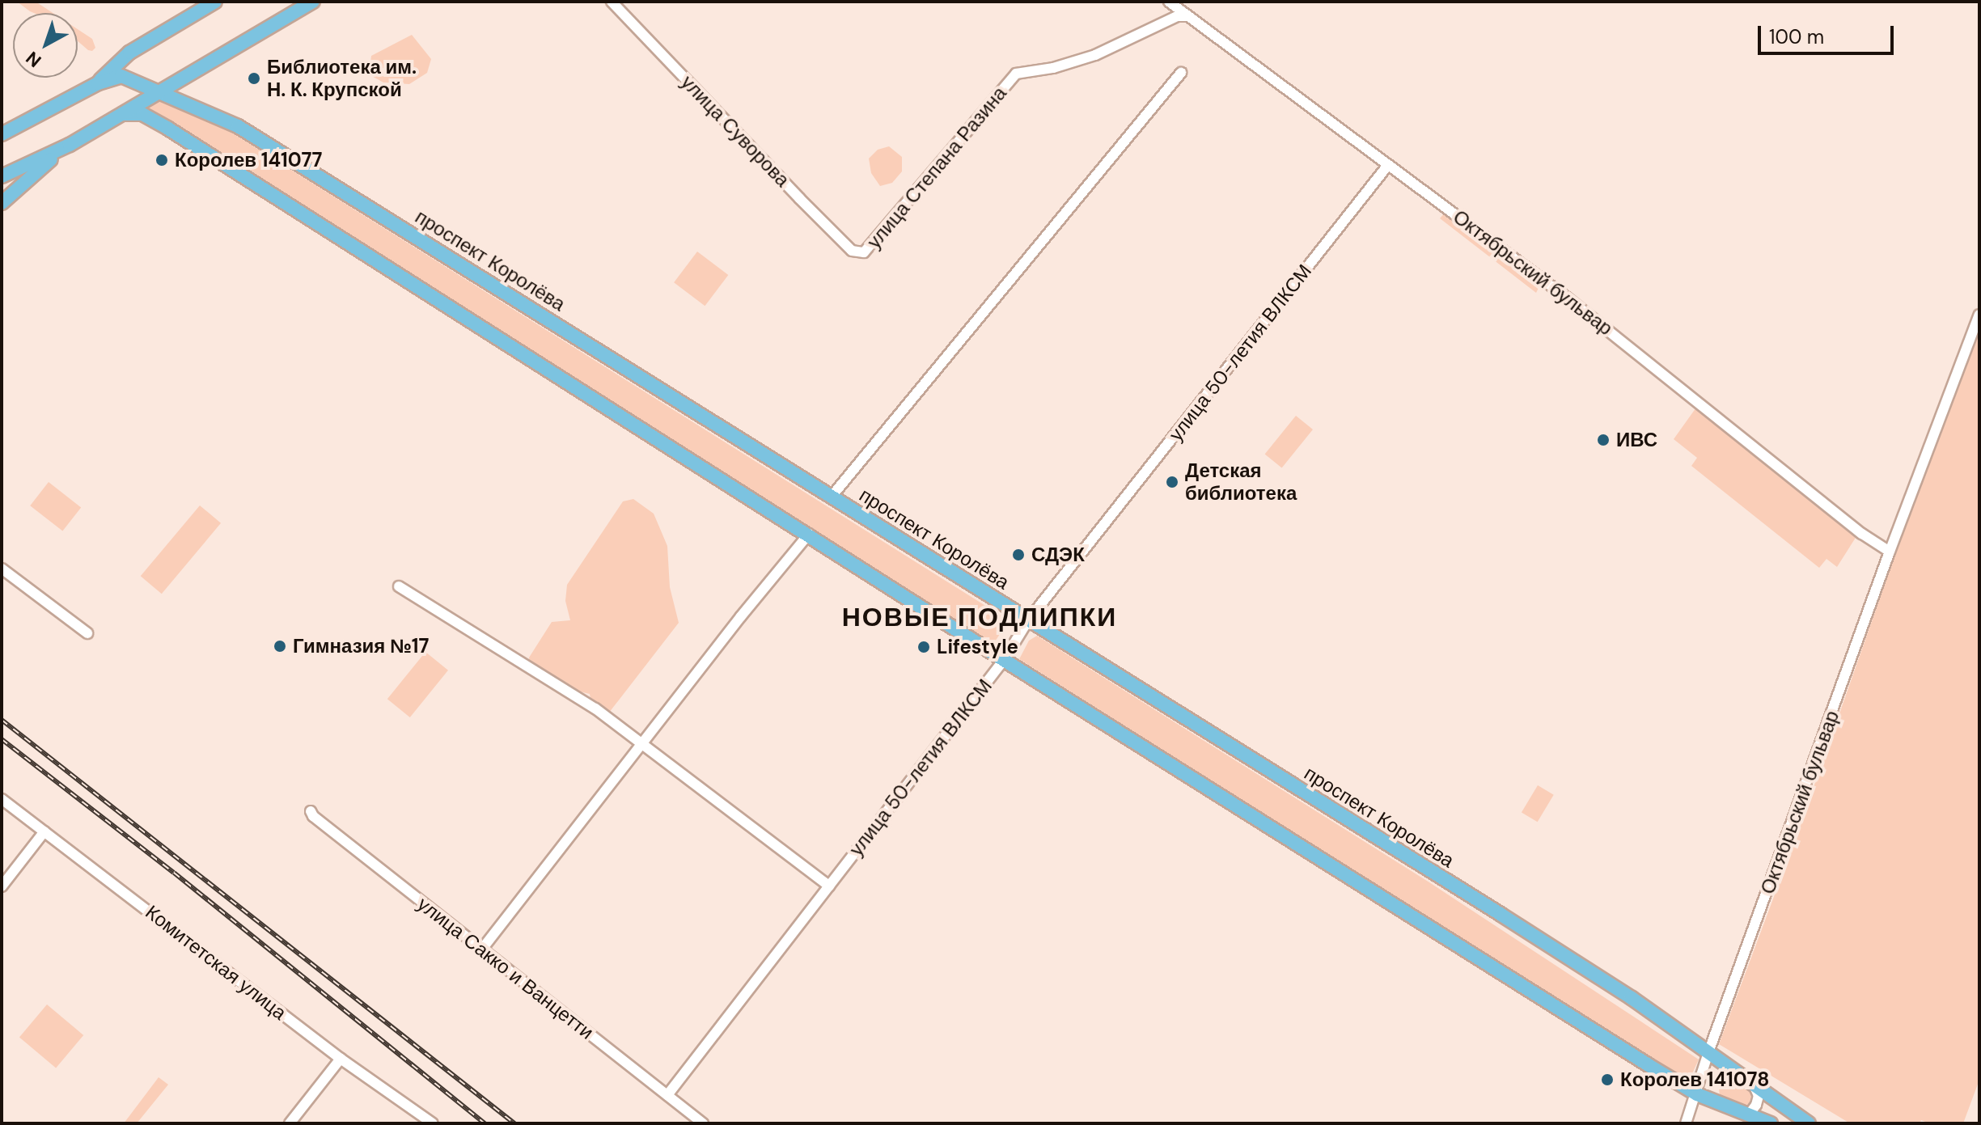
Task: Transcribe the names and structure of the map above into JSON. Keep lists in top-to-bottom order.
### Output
{
  "streets": {
    "main road": ["проспект Королёва"],
    "street": [
      "улица Суворова",
      "улица Степана Разина",
      "Октябрьский бульвар",
      "улица 50-летия ВЛКСМ",
      "Комитетская улица",
      "улица Сакко и Ванцетти"
    ]
  },
  "crossings": [
    ["улица Суворова", "улица Степана Разина"],
    ["улица Степана Разина", "Октябрьский бульвар"],
    ["проспект Королёва", "Октябрьский бульвар"],
    ["проспект Королёва", "улица 50-летия ВЛКСМ"],
    ["Октябрьский бульвар", "улица 50-летия ВЛКСМ"],
    ["улица 50-летия ВЛКСМ", "улица Сакко и Ванцетти"]
  ],
  "districts": ["НОВЫЕ ПОДЛИПКИ"],
  "places": [
    "Библиотека им. Н. К. Крупской",
    "Королев 141077",
    "ИВС",
    "Детская библиотека",
    "СДЭК",
    "Гимназия №17",
    "Lifestyle",
    "Королев 141078"
  ],
  "scale_bar": "100 m",
  "north": "bottom left"
}
